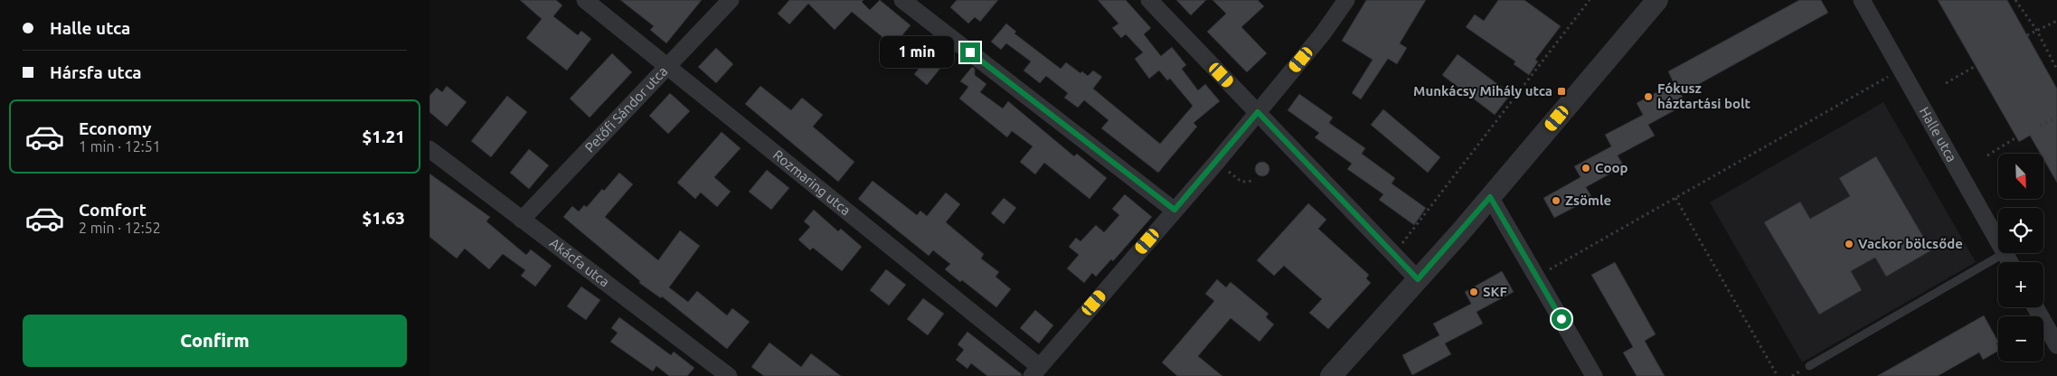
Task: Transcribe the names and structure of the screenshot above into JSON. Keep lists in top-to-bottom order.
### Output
{
  "streets": {
    "street": [
      "Petőfi Sándor utca",
      "Halle utca",
      "Rozmaring utca",
      "Akácfa utca"
    ]
  },
  "crossings": [
    ["Petőfi Sándor utca", "Rozmaring utca"],
    ["Petőfi Sándor utca", "Akácfa utca"]
  ],
  "places": {
    "transit": ["Munkácsy Mihály utca"],
    "other": [
      "Fókusz háztartási bolt",
      "Coop",
      "Zsömle",
      "Vackor bölcsőde",
      "SKF"
    ]
  },
  "north": "bottom right",
  "page": {
    "banner": ["Halle utca", "Hársfa utca"],
    "bubble": "1 min",
    "list": [
      {
        "name": "Economy",
        "note": "1 min · 12:51",
        "value": "$1.21"
      },
      {
        "name": "Comfort",
        "note": "2 min · 12:52",
        "value": "$1.63"
      }
    ],
    "map_buttons": ["+", "−"],
    "buttons": "Confirm"
  }
}
